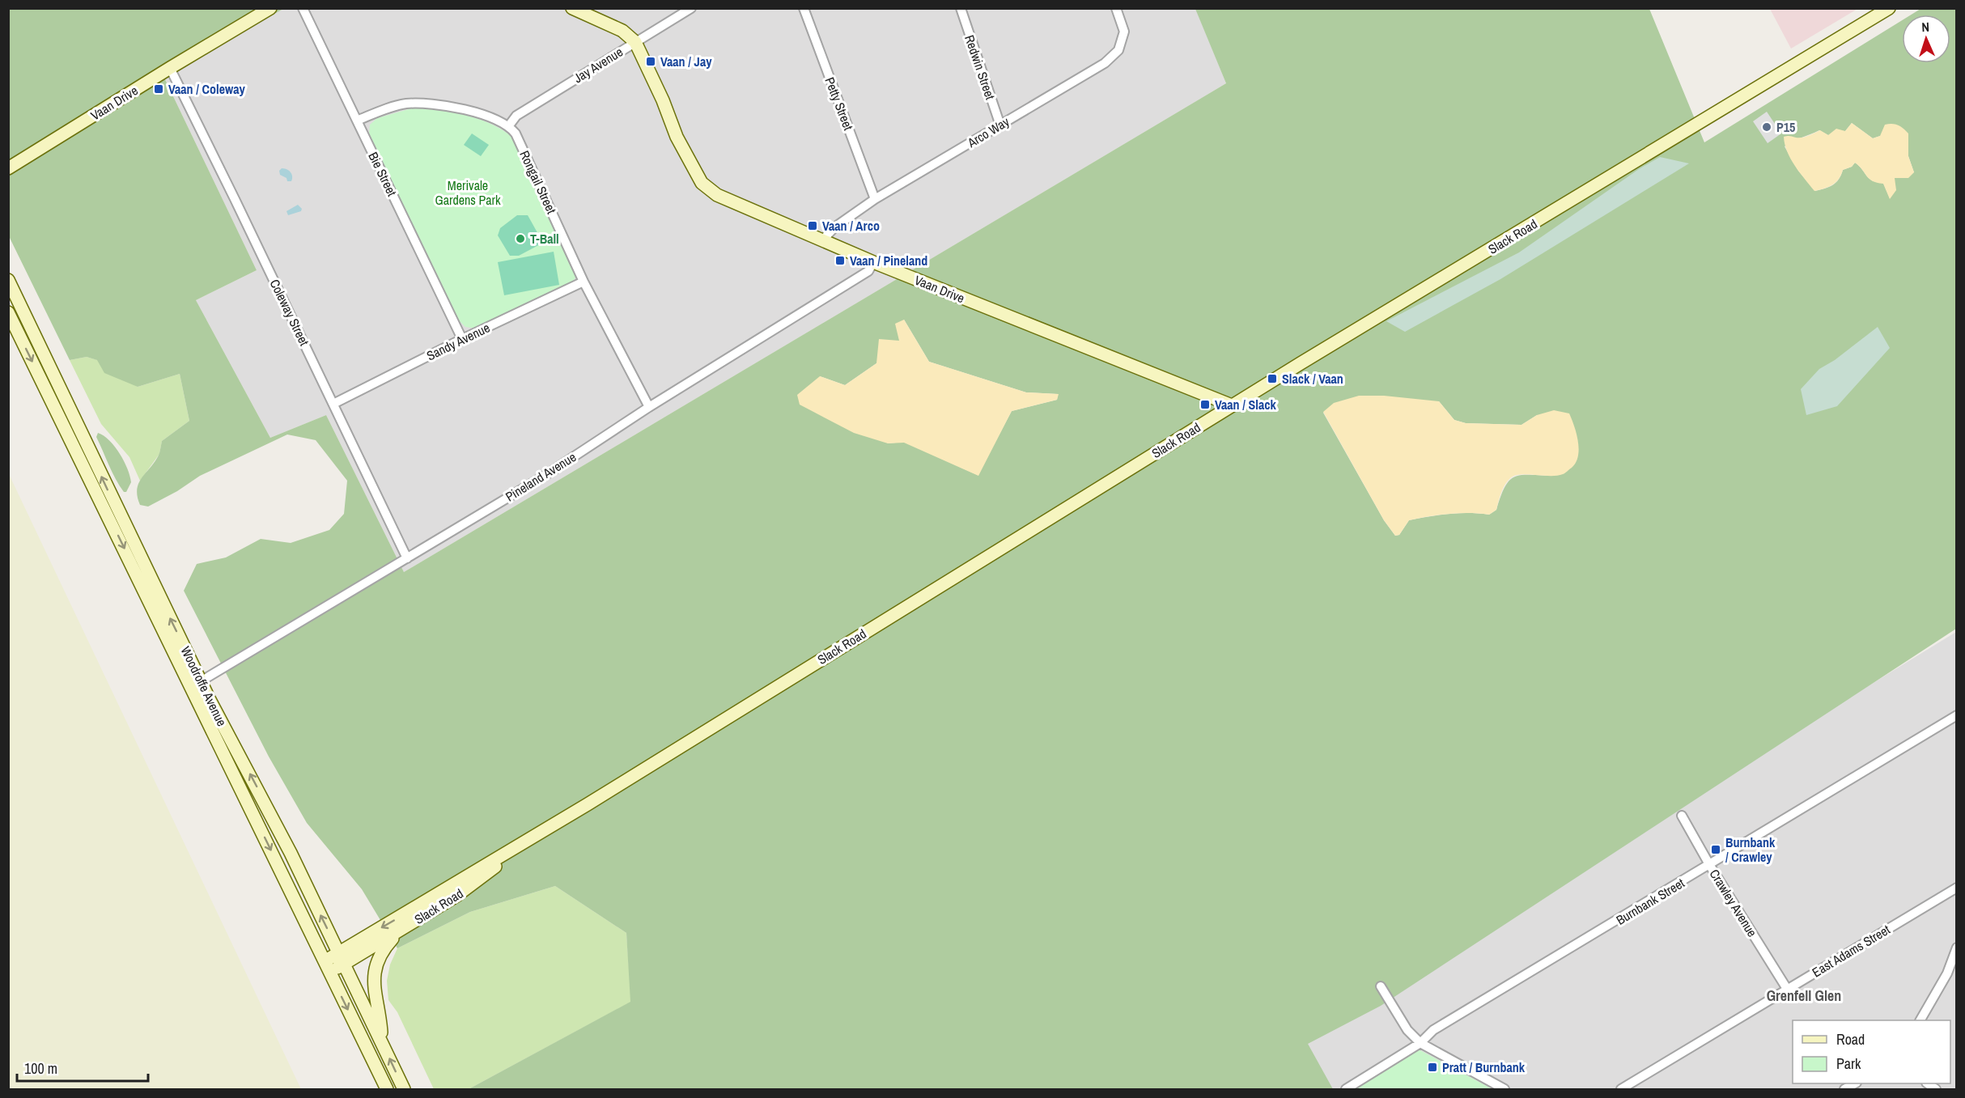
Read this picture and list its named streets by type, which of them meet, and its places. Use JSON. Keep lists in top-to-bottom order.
{
  "streets": {
    "street": [
      "Jay Avenue",
      "Redwin Street",
      "Vaan Drive",
      "Petty Street",
      "Arco Way",
      "Bie Street",
      "Rongail Street",
      "Slack Road",
      "Coleway Street",
      "Sandy Avenue",
      "Pineland Avenue",
      "Woodroffe Avenue",
      "Burnbank Street",
      "Crawley Avenue",
      "East Adams Street"
    ]
  },
  "crossings": [
    ["Jay Avenue", "Vaan Drive"],
    ["Jay Avenue", "Rongail Street"],
    ["Redwin Street", "Arco Way"],
    ["Vaan Drive", "Arco Way"],
    ["Vaan Drive", "Slack Road"],
    ["Vaan Drive", "Coleway Street"],
    ["Vaan Drive", "Pineland Avenue"],
    ["Petty Street", "Arco Way"],
    ["Bie Street", "Sandy Avenue"],
    ["Rongail Street", "Sandy Avenue"],
    ["Rongail Street", "Pineland Avenue"],
    ["Slack Road", "Woodroffe Avenue"],
    ["Coleway Street", "Sandy Avenue"],
    ["Coleway Street", "Pineland Avenue"],
    ["Pineland Avenue", "Woodroffe Avenue"],
    ["Burnbank Street", "Crawley Avenue"],
    ["Crawley Avenue", "East Adams Street"]
  ],
  "districts": ["Grenfell Glen"],
  "parks": ["Merivale Gardens Park"],
  "places": {
    "transit": [
      "Vaan / Jay",
      "Vaan / Coleway",
      "Vaan / Arco",
      "Vaan / Pineland",
      "Slack / Vaan",
      "Vaan / Slack",
      "Burnbank / Crawley",
      "Pratt / Burnbank"
    ],
    "other": ["P15", "T-Ball"]
  },
  "legend": ["Road", "Park"],
  "scale_bar": "100 m",
  "north": "top"
}
